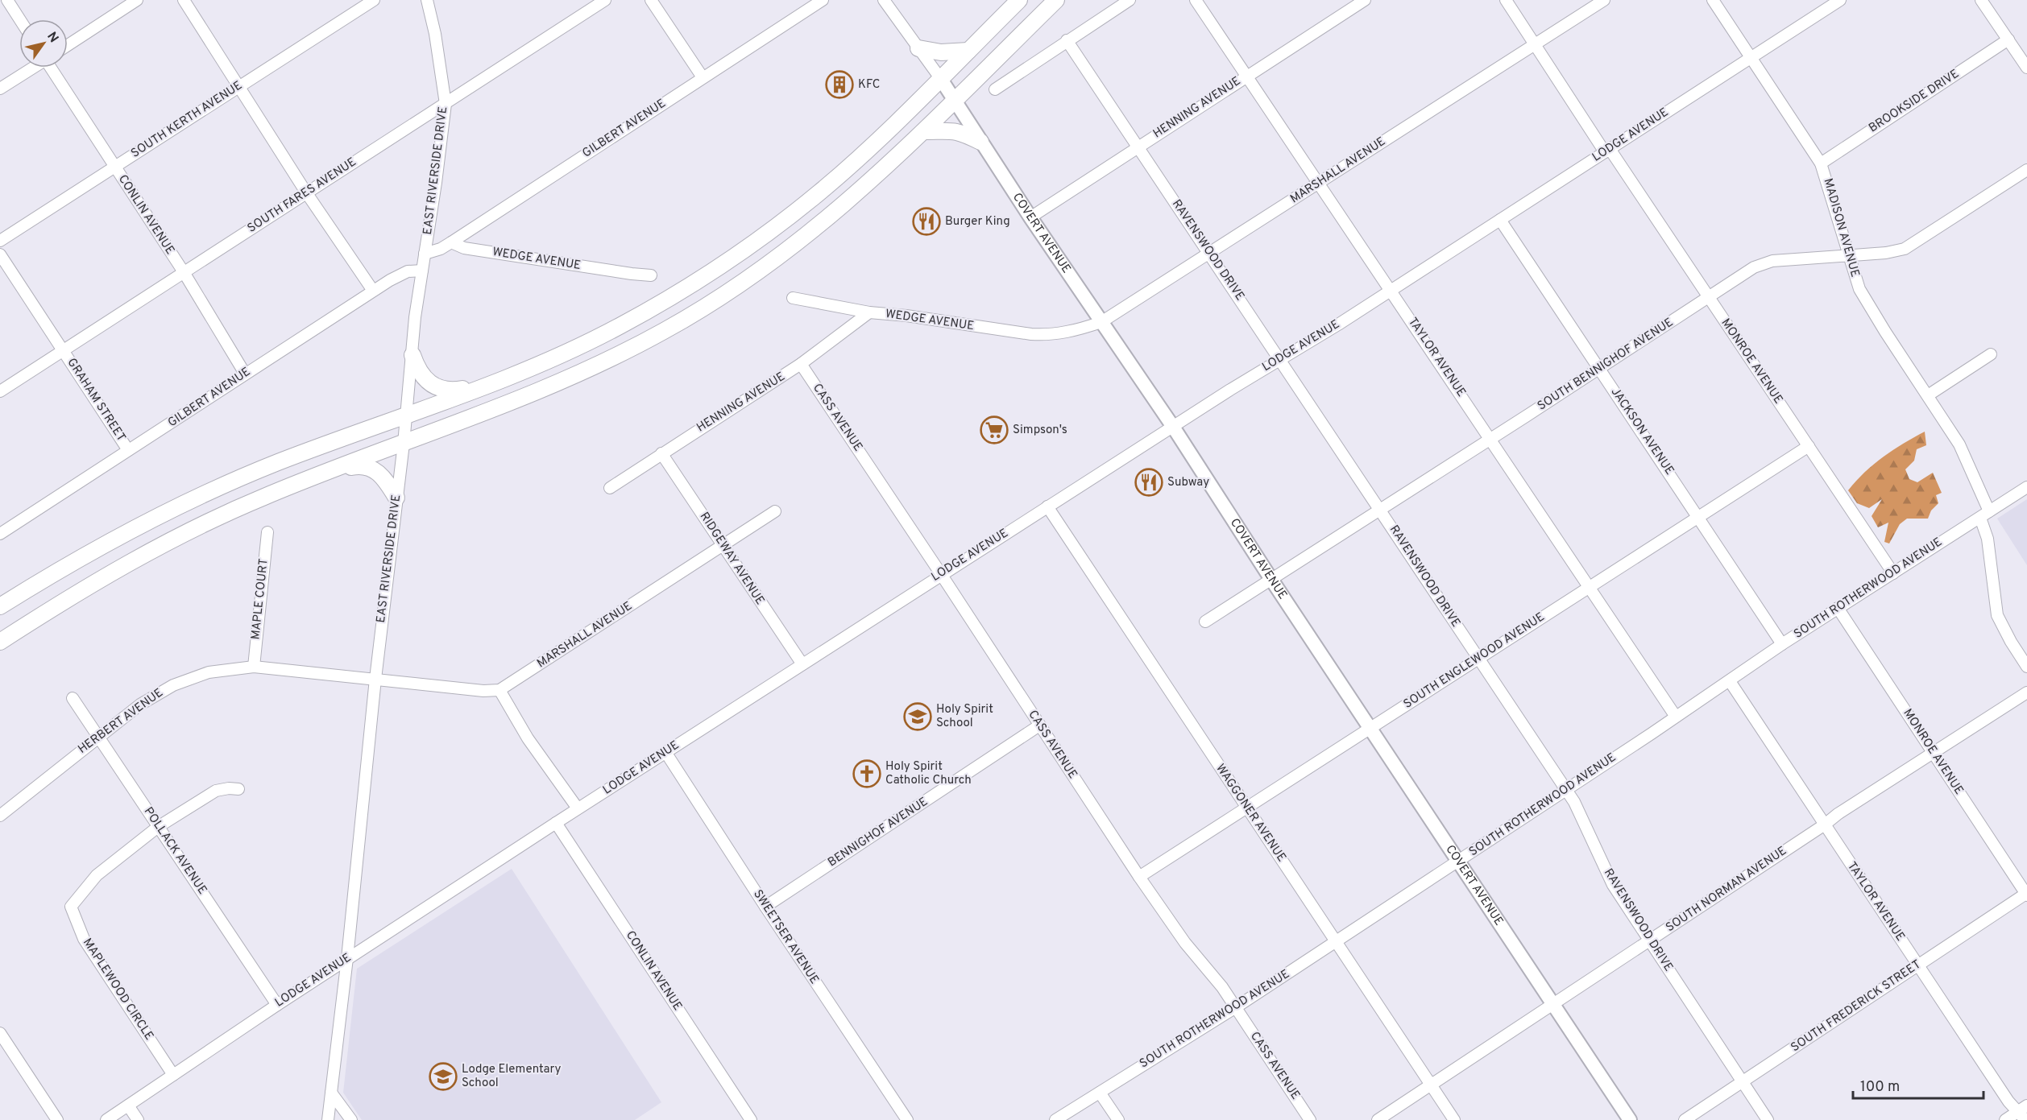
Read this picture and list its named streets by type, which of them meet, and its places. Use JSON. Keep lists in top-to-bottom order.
{
  "streets": {
    "main road": ["COVERT AVENUE"],
    "street": [
      "BROOKSIDE DRIVE",
      "HENNING AVENUE",
      "SOUTH KERTH AVENUE",
      "GILBERT AVENUE",
      "LODGE AVENUE",
      "EAST RIVERSIDE DRIVE",
      "MARSHALL AVENUE",
      "SOUTH FARES AVENUE",
      "CONLIN AVENUE",
      "MADISON AVENUE",
      "RAVENSWOOD DRIVE",
      "WEDGE AVENUE",
      "TAYLOR AVENUE",
      "MONROE AVENUE",
      "SOUTH BENNIGHOF AVENUE",
      "GRAHAM STREET",
      "CASS AVENUE",
      "JACKSON AVENUE",
      "RIDGEWAY AVENUE",
      "SOUTH ROTHERWOOD AVENUE",
      "MAPLE COURT",
      "SOUTH ENGLEWOOD AVENUE",
      "HERBERT AVENUE",
      "WAGGONER AVENUE",
      "BENNIGHOF AVENUE",
      "POLLACK AVENUE",
      "SOUTH NORMAN AVENUE",
      "SWEETSER AVENUE",
      "MAPLEWOOD CIRCLE",
      "SOUTH FREDERICK STREET"
    ]
  },
  "crossings": [
    ["BROOKSIDE DRIVE", "MADISON AVENUE"],
    ["HENNING AVENUE", "COVERT AVENUE"],
    ["HENNING AVENUE", "RAVENSWOOD DRIVE"],
    ["HENNING AVENUE", "WEDGE AVENUE"],
    ["HENNING AVENUE", "TAYLOR AVENUE"],
    ["HENNING AVENUE", "CASS AVENUE"],
    ["HENNING AVENUE", "RIDGEWAY AVENUE"],
    ["SOUTH KERTH AVENUE", "CONLIN AVENUE"],
    ["GILBERT AVENUE", "EAST RIVERSIDE DRIVE"],
    ["GILBERT AVENUE", "CONLIN AVENUE"],
    ["GILBERT AVENUE", "WEDGE AVENUE"],
    ["GILBERT AVENUE", "GRAHAM STREET"],
    ["LODGE AVENUE", "EAST RIVERSIDE DRIVE"],
    ["LODGE AVENUE", "CONLIN AVENUE"],
    ["LODGE AVENUE", "MADISON AVENUE"],
    ["LODGE AVENUE", "COVERT AVENUE"],
    ["LODGE AVENUE", "RAVENSWOOD DRIVE"],
    ["LODGE AVENUE", "TAYLOR AVENUE"],
    ["LODGE AVENUE", "MONROE AVENUE"],
    ["LODGE AVENUE", "CASS AVENUE"],
    ["LODGE AVENUE", "JACKSON AVENUE"],
    ["LODGE AVENUE", "RIDGEWAY AVENUE"],
    ["LODGE AVENUE", "WAGGONER AVENUE"],
    ["LODGE AVENUE", "POLLACK AVENUE"],
    ["LODGE AVENUE", "SWEETSER AVENUE"],
    ["LODGE AVENUE", "MAPLEWOOD CIRCLE"],
    ["EAST RIVERSIDE DRIVE", "SOUTH FARES AVENUE"],
    ["EAST RIVERSIDE DRIVE", "HERBERT AVENUE"],
    ["MARSHALL AVENUE", "COVERT AVENUE"],
    ["MARSHALL AVENUE", "RAVENSWOOD DRIVE"],
    ["MARSHALL AVENUE", "WEDGE AVENUE"],
    ["MARSHALL AVENUE", "TAYLOR AVENUE"],
    ["MARSHALL AVENUE", "MONROE AVENUE"],
    ["MARSHALL AVENUE", "RIDGEWAY AVENUE"],
    ["SOUTH FARES AVENUE", "CONLIN AVENUE"],
    ["SOUTH FARES AVENUE", "GRAHAM STREET"],
    ["MADISON AVENUE", "SOUTH BENNIGHOF AVENUE"],
    ["MADISON AVENUE", "SOUTH ROTHERWOOD AVENUE"],
    ["COVERT AVENUE", "SOUTH BENNIGHOF AVENUE"],
    ["COVERT AVENUE", "SOUTH ROTHERWOOD AVENUE"],
    ["COVERT AVENUE", "SOUTH ENGLEWOOD AVENUE"],
    ["COVERT AVENUE", "SOUTH NORMAN AVENUE"],
    ["RAVENSWOOD DRIVE", "SOUTH BENNIGHOF AVENUE"],
    ["RAVENSWOOD DRIVE", "SOUTH ROTHERWOOD AVENUE"],
    ["RAVENSWOOD DRIVE", "SOUTH ENGLEWOOD AVENUE"],
    ["RAVENSWOOD DRIVE", "SOUTH NORMAN AVENUE"],
    ["RAVENSWOOD DRIVE", "SOUTH FREDERICK STREET"],
    ["TAYLOR AVENUE", "SOUTH BENNIGHOF AVENUE"],
    ["TAYLOR AVENUE", "SOUTH ROTHERWOOD AVENUE"],
    ["TAYLOR AVENUE", "SOUTH ENGLEWOOD AVENUE"],
    ["TAYLOR AVENUE", "SOUTH NORMAN AVENUE"],
    ["TAYLOR AVENUE", "SOUTH FREDERICK STREET"],
    ["MONROE AVENUE", "SOUTH BENNIGHOF AVENUE"],
    ["MONROE AVENUE", "SOUTH ROTHERWOOD AVENUE"],
    ["MONROE AVENUE", "SOUTH ENGLEWOOD AVENUE"],
    ["MONROE AVENUE", "SOUTH NORMAN AVENUE"],
    ["MONROE AVENUE", "SOUTH FREDERICK STREET"],
    ["SOUTH BENNIGHOF AVENUE", "JACKSON AVENUE"],
    ["CASS AVENUE", "SOUTH ROTHERWOOD AVENUE"],
    ["CASS AVENUE", "SOUTH ENGLEWOOD AVENUE"],
    ["CASS AVENUE", "BENNIGHOF AVENUE"],
    ["JACKSON AVENUE", "SOUTH ROTHERWOOD AVENUE"],
    ["JACKSON AVENUE", "SOUTH ENGLEWOOD AVENUE"],
    ["SOUTH ROTHERWOOD AVENUE", "WAGGONER AVENUE"],
    ["MAPLE COURT", "HERBERT AVENUE"],
    ["SOUTH ENGLEWOOD AVENUE", "WAGGONER AVENUE"],
    ["HERBERT AVENUE", "POLLACK AVENUE"],
    ["WAGGONER AVENUE", "SOUTH NORMAN AVENUE"],
    ["BENNIGHOF AVENUE", "SWEETSER AVENUE"],
    ["POLLACK AVENUE", "MAPLEWOOD CIRCLE"]
  ],
  "places": {
    "building": ["KFC"],
    "restaurant": ["Burger King", "Subway"],
    "supermarket": ["Simpson's"],
    "school or university": ["Holy Spirit School", "Lodge Elementary School"],
    "church": ["Holy Spirit Catholic Church"]
  },
  "scale_bar": "100 m",
  "north": "top right"
}
